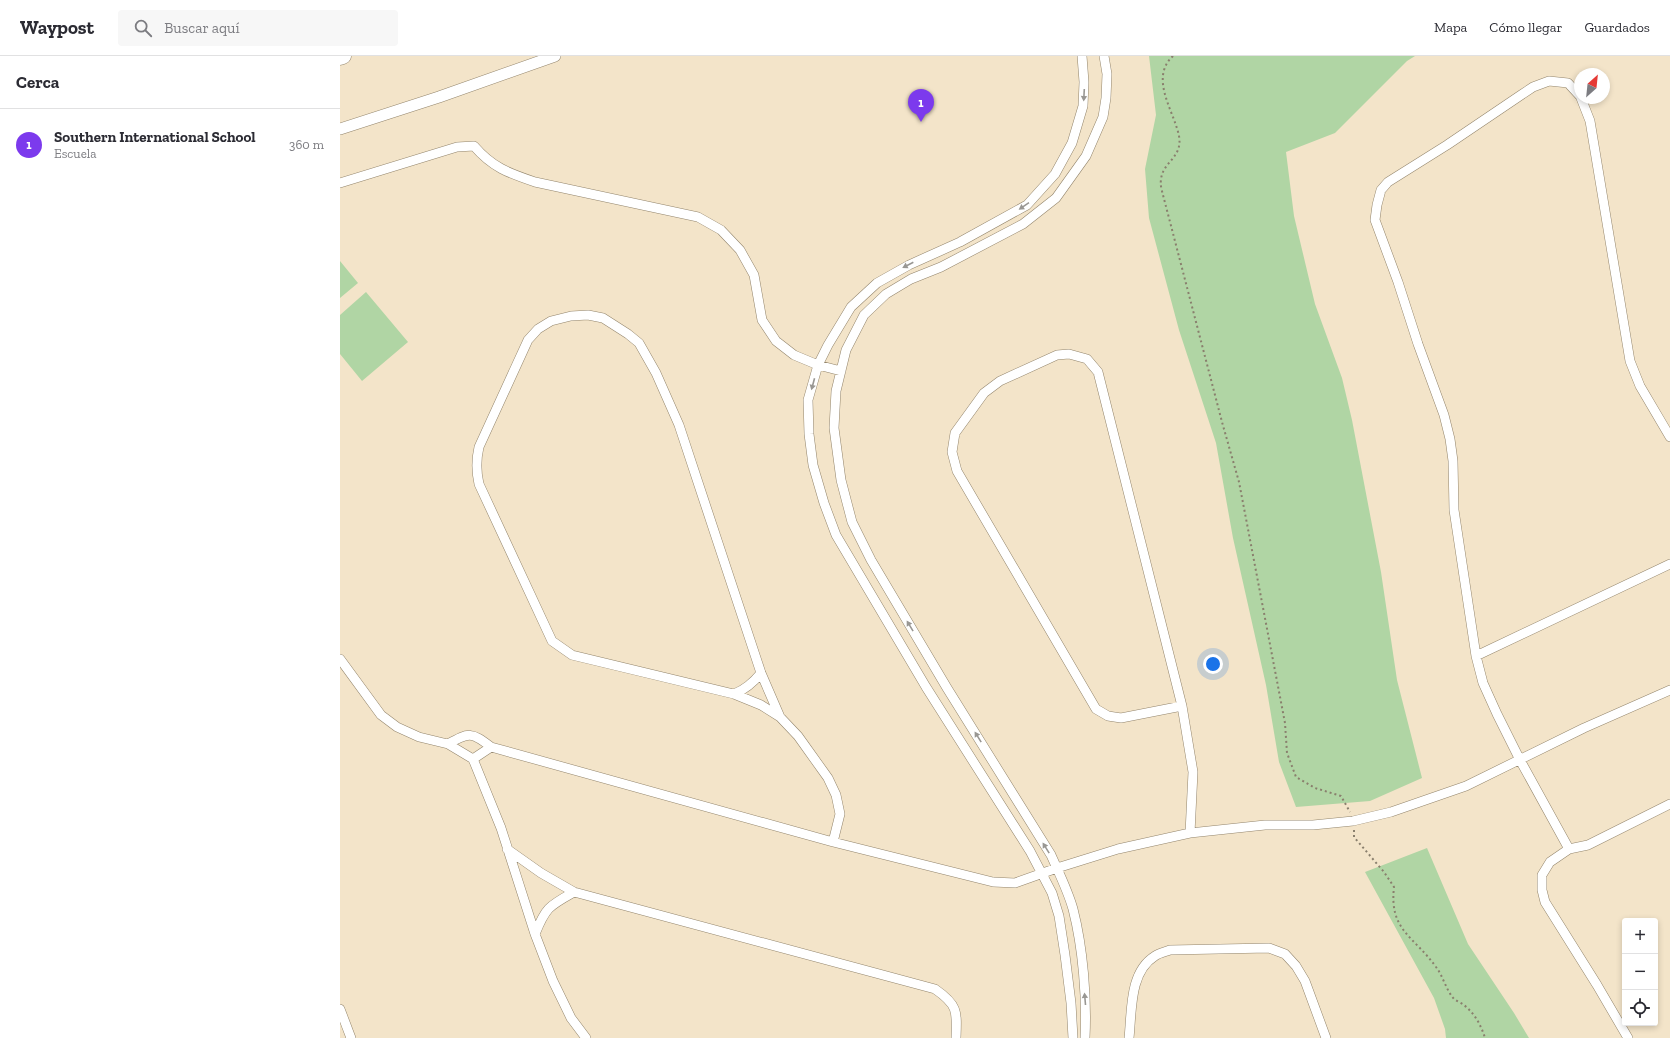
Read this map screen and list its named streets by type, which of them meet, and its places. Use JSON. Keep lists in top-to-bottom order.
{
  "north": "top right",
  "page": {
    "header": "Waypost",
    "search": "Buscar aquí",
    "nav": ["Mapa", "Cómo llegar", "Guardados"],
    "heading": "Cerca",
    "pins": "1",
    "list": [
      {
        "mark": "1",
        "name": "Southern International School",
        "note": "Escuela",
        "value": "360 m"
      }
    ],
    "map_buttons": ["+", "−"]
  }
}
